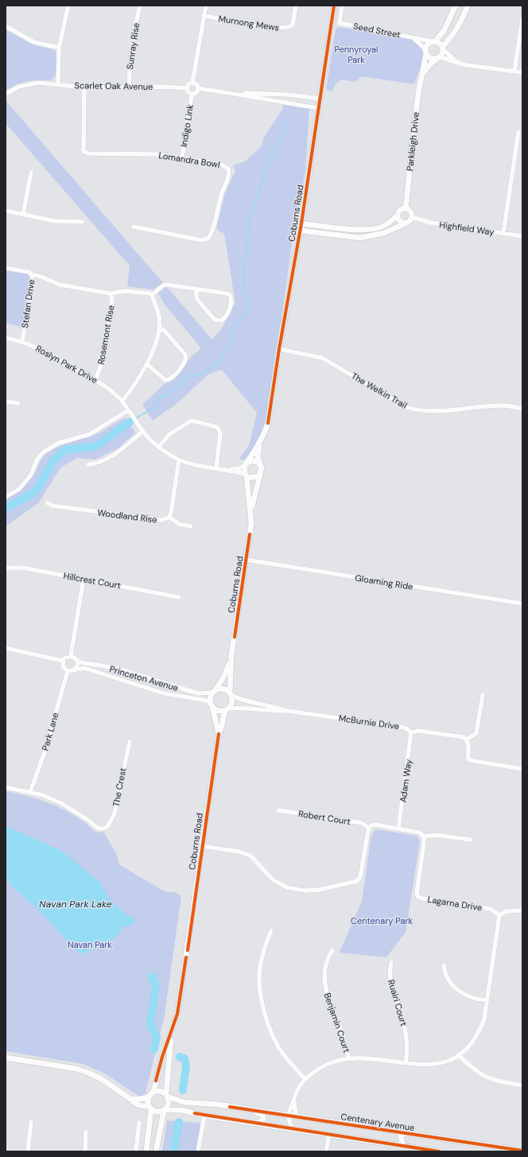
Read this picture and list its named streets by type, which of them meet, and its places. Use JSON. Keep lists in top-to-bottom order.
{
  "streets": {
    "street": [
      "Murnong Mews",
      "Seed Street",
      "Sunray Rise",
      "Scarlet Oak Avenue",
      "Indigo Link",
      "Parkleigh Drive",
      "Lomandra Bowl",
      "Coburns Road",
      "Highfield Way",
      "Stefan Drive",
      "Rosemont Rise",
      "Roslyn Park Drive",
      "The Welkin Trail",
      "Woodland Rise",
      "Hillcrest Court",
      "Gloaming Ride",
      "Princeton Avenue",
      "McBurnie Drive",
      "Park Lane",
      "Adam Way",
      "The Crest",
      "Robert Court",
      "Lagarna Drive",
      "Ruairi Court",
      "Benjamin Court",
      "Centenary Avenue"
    ]
  },
  "crossings": [
    ["Seed Street", "Parkleigh Drive"],
    ["Sunray Rise", "Scarlet Oak Avenue"],
    ["Scarlet Oak Avenue", "Indigo Link"],
    ["Scarlet Oak Avenue", "Lomandra Bowl"],
    ["Indigo Link", "Lomandra Bowl"],
    ["Parkleigh Drive", "Highfield Way"],
    ["Coburns Road", "Roslyn Park Drive"],
    ["Coburns Road", "The Welkin Trail"],
    ["Coburns Road", "Gloaming Ride"],
    ["Coburns Road", "Princeton Avenue"],
    ["Coburns Road", "McBurnie Drive"],
    ["Coburns Road", "Centenary Avenue"],
    ["Stefan Drive", "Rosemont Rise"],
    ["Stefan Drive", "Roslyn Park Drive"],
    ["Rosemont Rise", "Roslyn Park Drive"],
    ["Roslyn Park Drive", "Woodland Rise"],
    ["Princeton Avenue", "McBurnie Drive"],
    ["Princeton Avenue", "Park Lane"],
    ["McBurnie Drive", "Adam Way"],
    ["Park Lane", "The Crest"]
  ],
  "water": ["Navan Park Lake"],
  "parks": ["Pennyroyal Park", "Centenary Park", "Navan Park"]
}
